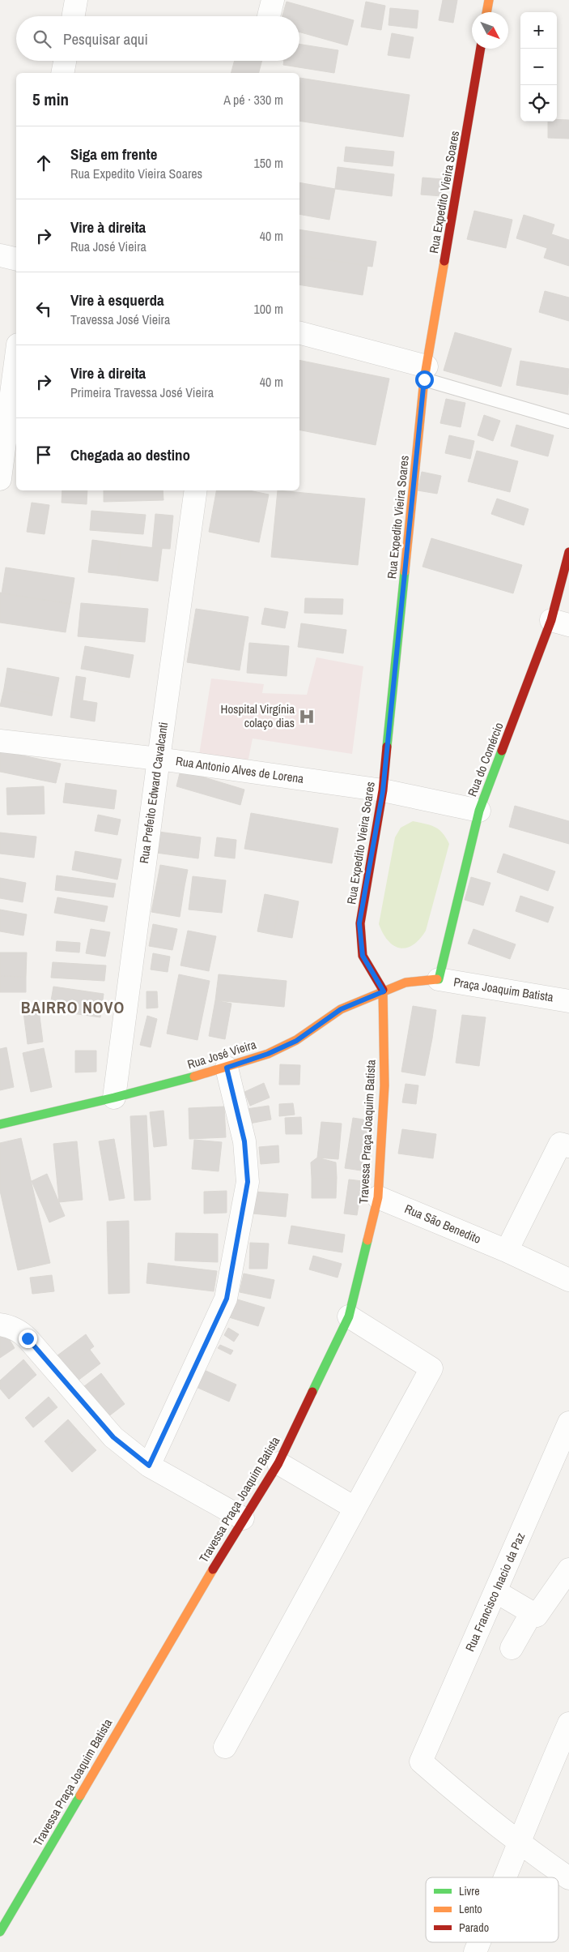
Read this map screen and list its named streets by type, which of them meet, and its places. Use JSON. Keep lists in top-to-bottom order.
{
  "streets": {
    "main road": [
      "Rua Expedito Vieira Soares",
      "Rua do Comércio",
      "Rua José Vieira",
      "Travessa Praça Joaquim Batista"
    ],
    "street": [
      "Rua Antonio Alves de Lorena",
      "Rua Prefeito Edward Cavalcanti",
      "Praça Joaquim Batista",
      "Rua São Benedito",
      "Rua Francisco Inacio da Paz"
    ]
  },
  "crossings": [
    ["Rua Expedito Vieira Soares", "Rua Antonio Alves de Lorena"],
    ["Rua Expedito Vieira Soares", "Rua José Vieira"],
    ["Rua Expedito Vieira Soares", "Travessa Praça Joaquim Batista"],
    ["Rua do Comércio", "Rua Antonio Alves de Lorena"],
    ["Rua do Comércio", "Praça Joaquim Batista"],
    ["Rua do Comércio", "Rua José Vieira"],
    ["Rua Antonio Alves de Lorena", "Rua Prefeito Edward Cavalcanti"],
    ["Rua Prefeito Edward Cavalcanti", "Rua José Vieira"],
    ["Praça Joaquim Batista", "Rua José Vieira"],
    ["Rua José Vieira", "Travessa Praça Joaquim Batista"],
    ["Travessa Praça Joaquim Batista", "Rua São Benedito"]
  ],
  "districts": ["BAIRRO NOVO"],
  "places": {
    "hospital": ["Hospital Virgínia colaço dias"]
  },
  "legend": ["Livre", "Lento", "Parado"],
  "north": "bottom right",
  "page": {
    "map_buttons": ["+", "−"],
    "search": "Pesquisar aqui",
    "heading": ["5 min", "A pé · 330 m"],
    "list": [
      ["Siga em frente", "Rua Expedito Vieira Soares", "150 m"],
      ["Vire à direita", "Rua José Vieira", "40 m"],
      ["Vire à esquerda", "Travessa José Vieira", "100 m"],
      ["Vire à direita", "Primeira Travessa José Vieira", "40 m"],
      "Chegada ao destino"
    ]
  }
}
